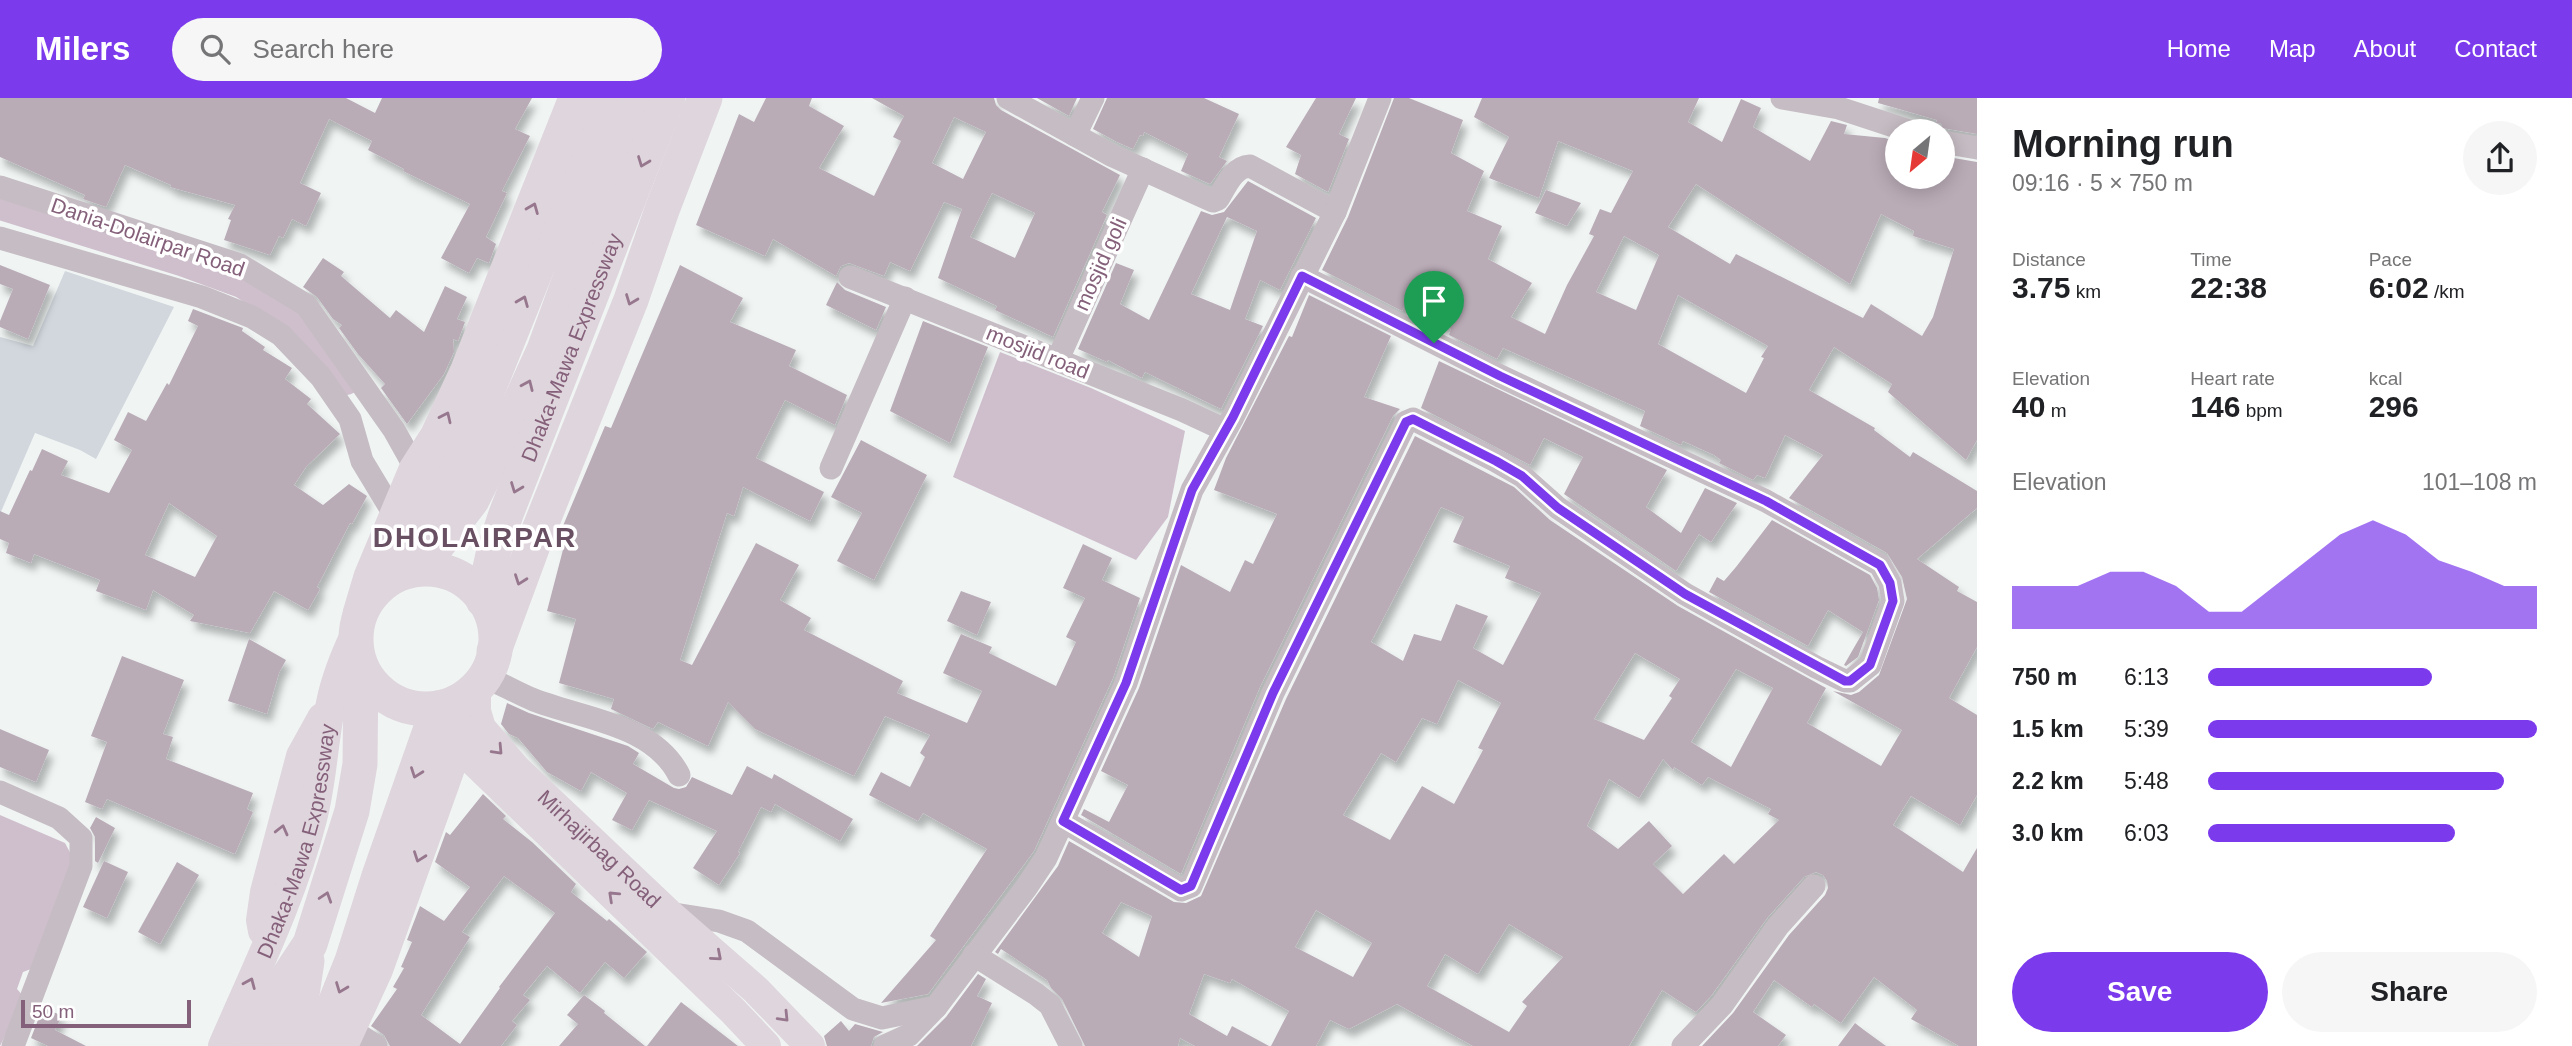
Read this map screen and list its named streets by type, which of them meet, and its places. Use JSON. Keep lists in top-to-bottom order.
{
  "streets": {
    "highway": ["Dhaka-Mawa Expressway"],
    "main road": ["Mirhajirbag Road"],
    "street": ["Dania-Dolairpar Road", "mosjid goli", "mosjid road"]
  },
  "crossings": [
    ["mosjid goli", "mosjid road"],
    ["Dhaka-Mawa Expressway", "Mirhajirbag Road"]
  ],
  "districts": ["DHOLAIRPAR"],
  "scale_bar": "50 m",
  "north": "bottom left",
  "page": {
    "header": "Milers",
    "search": "Search here",
    "nav": [
      "Home",
      "Map",
      "About",
      "Contact"
    ],
    "heading": ["Morning run", "09:16 · 5 × 750 m"],
    "stats": [
      ["Distance", "3.75 km"],
      ["Time", "22:38"],
      ["Pace", "6:02 /km"],
      ["Elevation", "40 m"],
      ["Heart rate", "146 bpm"],
      ["kcal", "296"]
    ],
    "chart": ["Elevation", "101–108 m"],
    "list": [
      {
        "name": "750 m",
        "note": "6:13"
      },
      {
        "name": "1.5 km",
        "note": "5:39"
      },
      {
        "name": "2.2 km",
        "note": "5:48"
      },
      {
        "name": "3.0 km",
        "note": "6:03"
      }
    ],
    "buttons": ["Save", "Share"],
    "scale": "50 m"
  }
}
